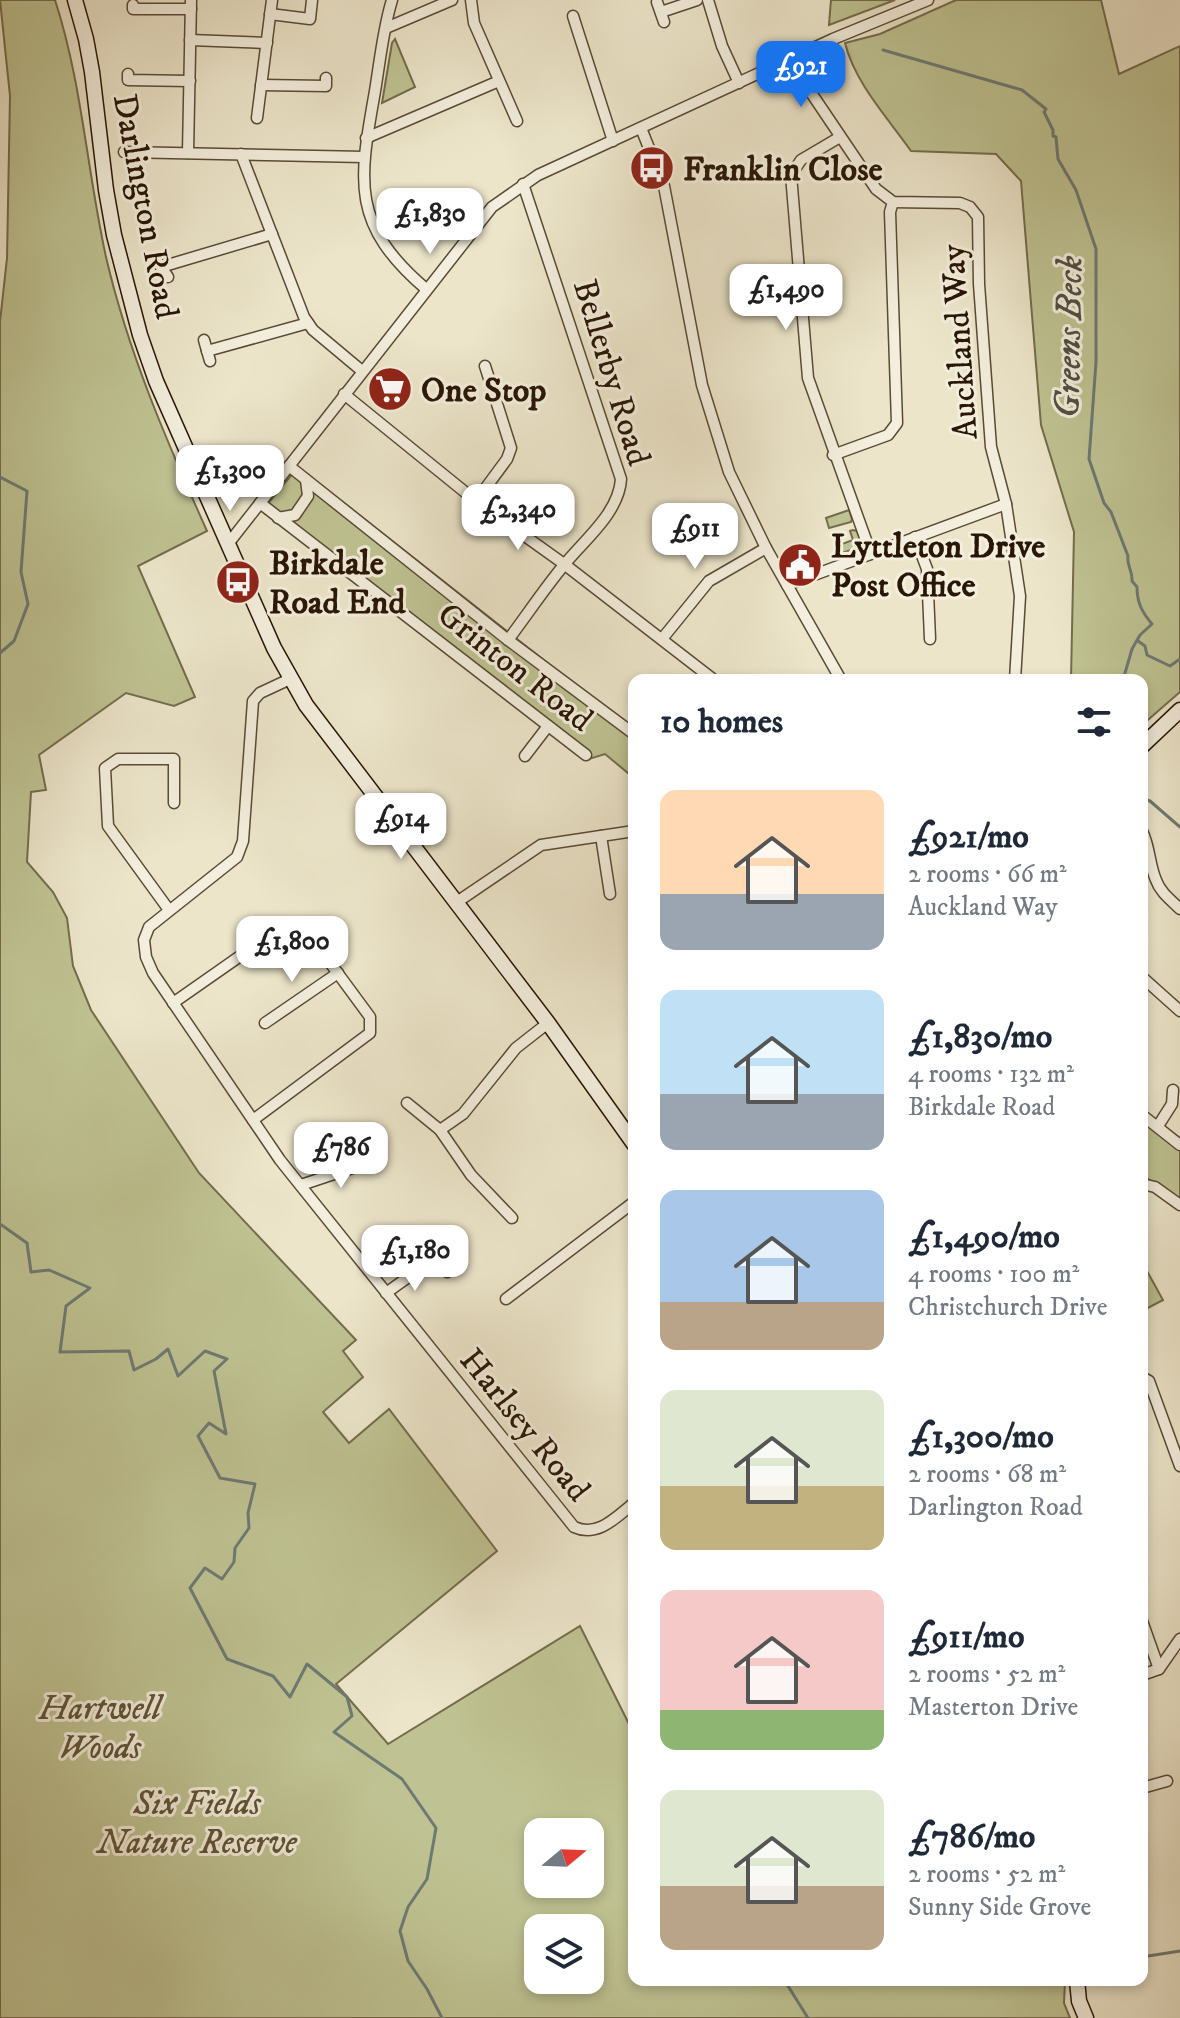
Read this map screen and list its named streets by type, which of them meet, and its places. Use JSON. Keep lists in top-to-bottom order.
{
  "streets": {
    "street": [
      "Darlington Road",
      "Auckland Way",
      "Bellerby Road",
      "Grinton Road",
      "Harlsey Road"
    ]
  },
  "crossings": [
    ["Darlington Road", "Harlsey Road"]
  ],
  "water": ["Greens Beck"],
  "parks": ["Hartwell Woods", "Six Fields Nature Reserve"],
  "places": {
    "bus stop": ["Franklin Close", "Birkdale Road End"],
    "supermarket": ["One Stop"],
    "public building": ["Lyttleton Drive Post Office"]
  },
  "north": "right",
  "page": {
    "price": [
      "£921",
      "£1,830",
      "£1,490",
      "£1,300",
      "£2,340",
      "£911",
      "£914",
      "£1,800",
      "£786",
      "£1,180"
    ],
    "heading": "10 homes",
    "list": [
      {
        "name": "£921/mo",
        "note": "2 rooms · 66 m² · Auckland Way"
      },
      {
        "name": "£1,830/mo",
        "note": "4 rooms · 132 m² · Birkdale Road"
      },
      {
        "name": "£1,490/mo",
        "note": "4 rooms · 100 m² · Christchurch Drive"
      },
      {
        "name": "£1,300/mo",
        "note": "2 rooms · 68 m² · Darlington Road"
      },
      {
        "name": "£911/mo",
        "note": "2 rooms · 52 m² · Masterton Drive"
      },
      {
        "name": "£786/mo",
        "note": "2 rooms · 52 m² · Sunny Side Grove"
      }
    ]
  }
}
